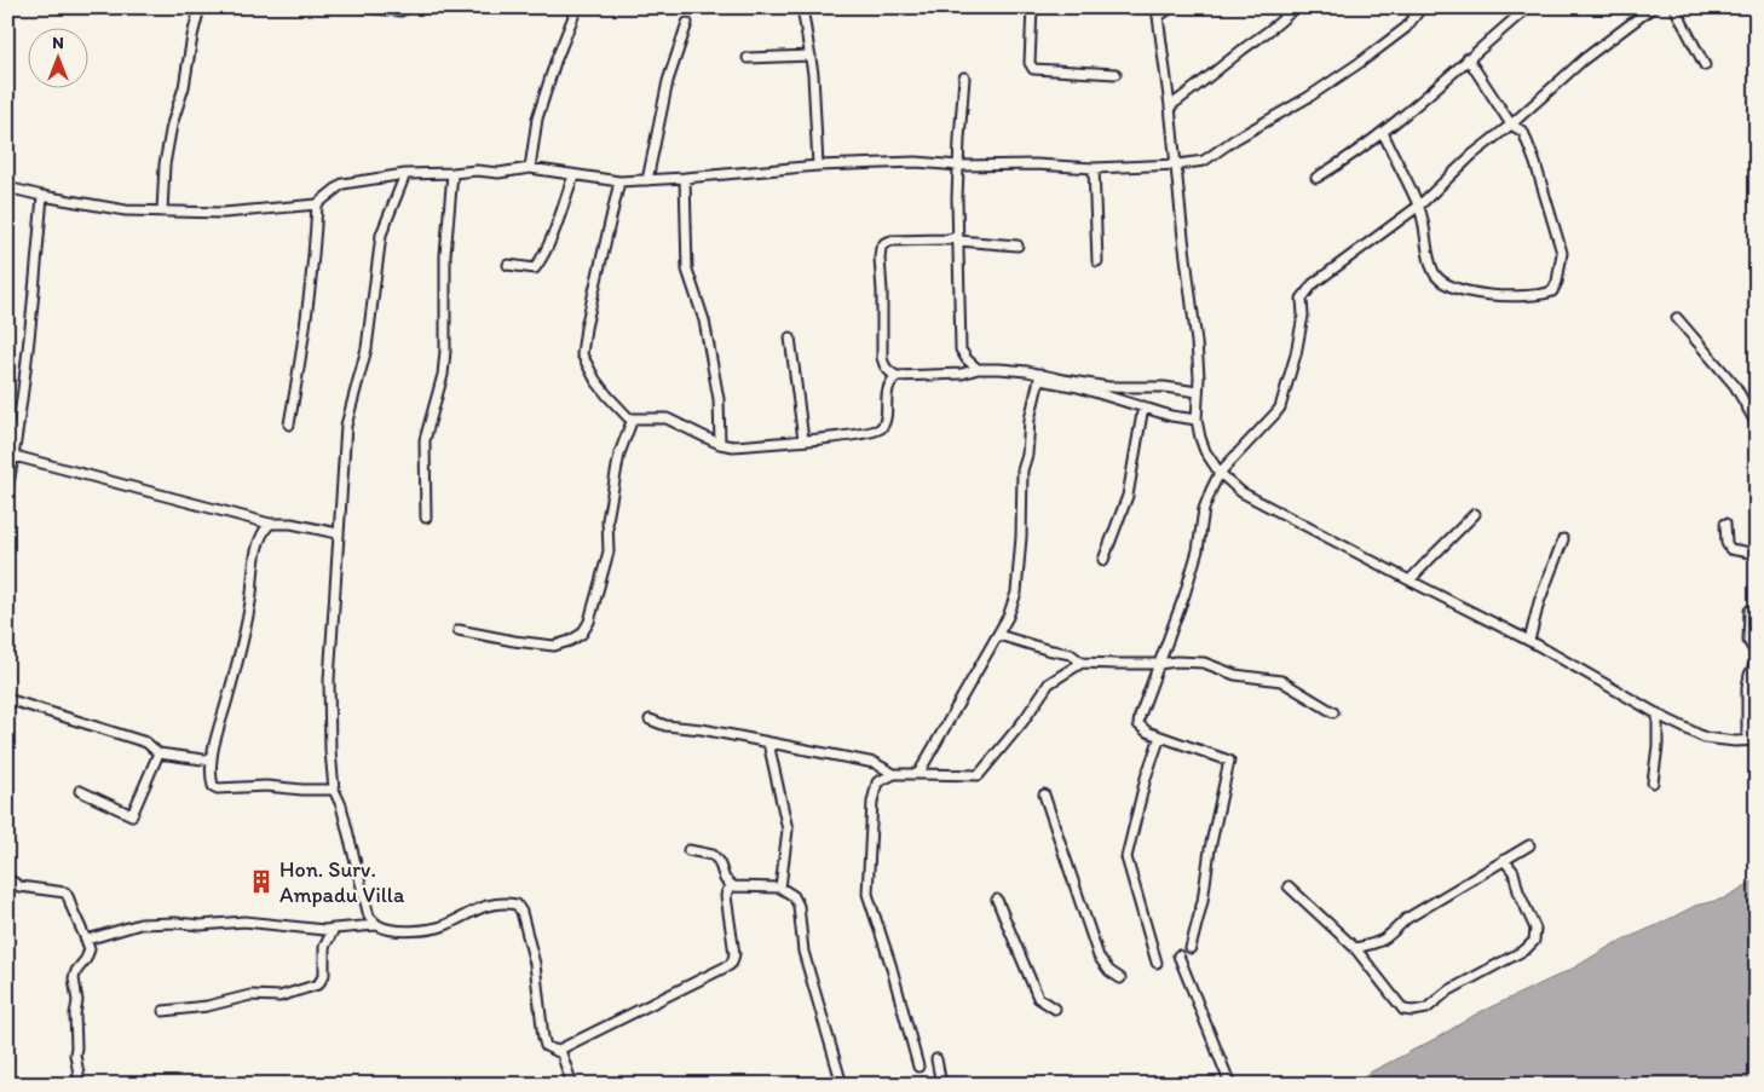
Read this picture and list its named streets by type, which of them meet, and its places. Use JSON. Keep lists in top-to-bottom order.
{
  "places": {
    "building": ["Hon. Surv. Ampadu Villa"]
  },
  "north": "top"
}
